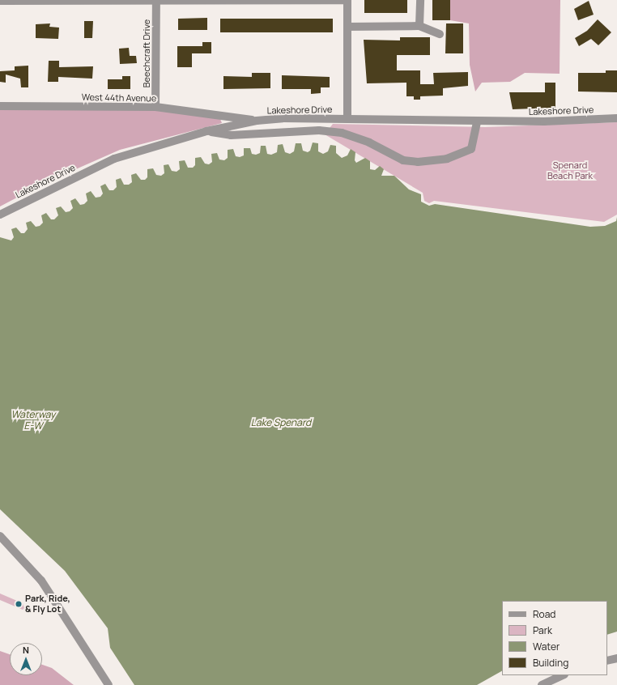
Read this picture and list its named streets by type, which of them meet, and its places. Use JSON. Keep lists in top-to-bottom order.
{
  "streets": {
    "street": ["Beechcraft Drive", "West 44th Avenue", "Lakeshore Drive"]
  },
  "crossings": [
    ["Beechcraft Drive", "West 44th Avenue"],
    ["West 44th Avenue", "Lakeshore Drive"]
  ],
  "water": ["Waterway E-W", "Lake Spenard"],
  "parks": ["Spenard Beach Park"],
  "places": ["Park, Ride, & Fly Lot"],
  "legend": [
    "Road",
    "Park",
    "Water",
    "Building"
  ],
  "north": "top"
}
